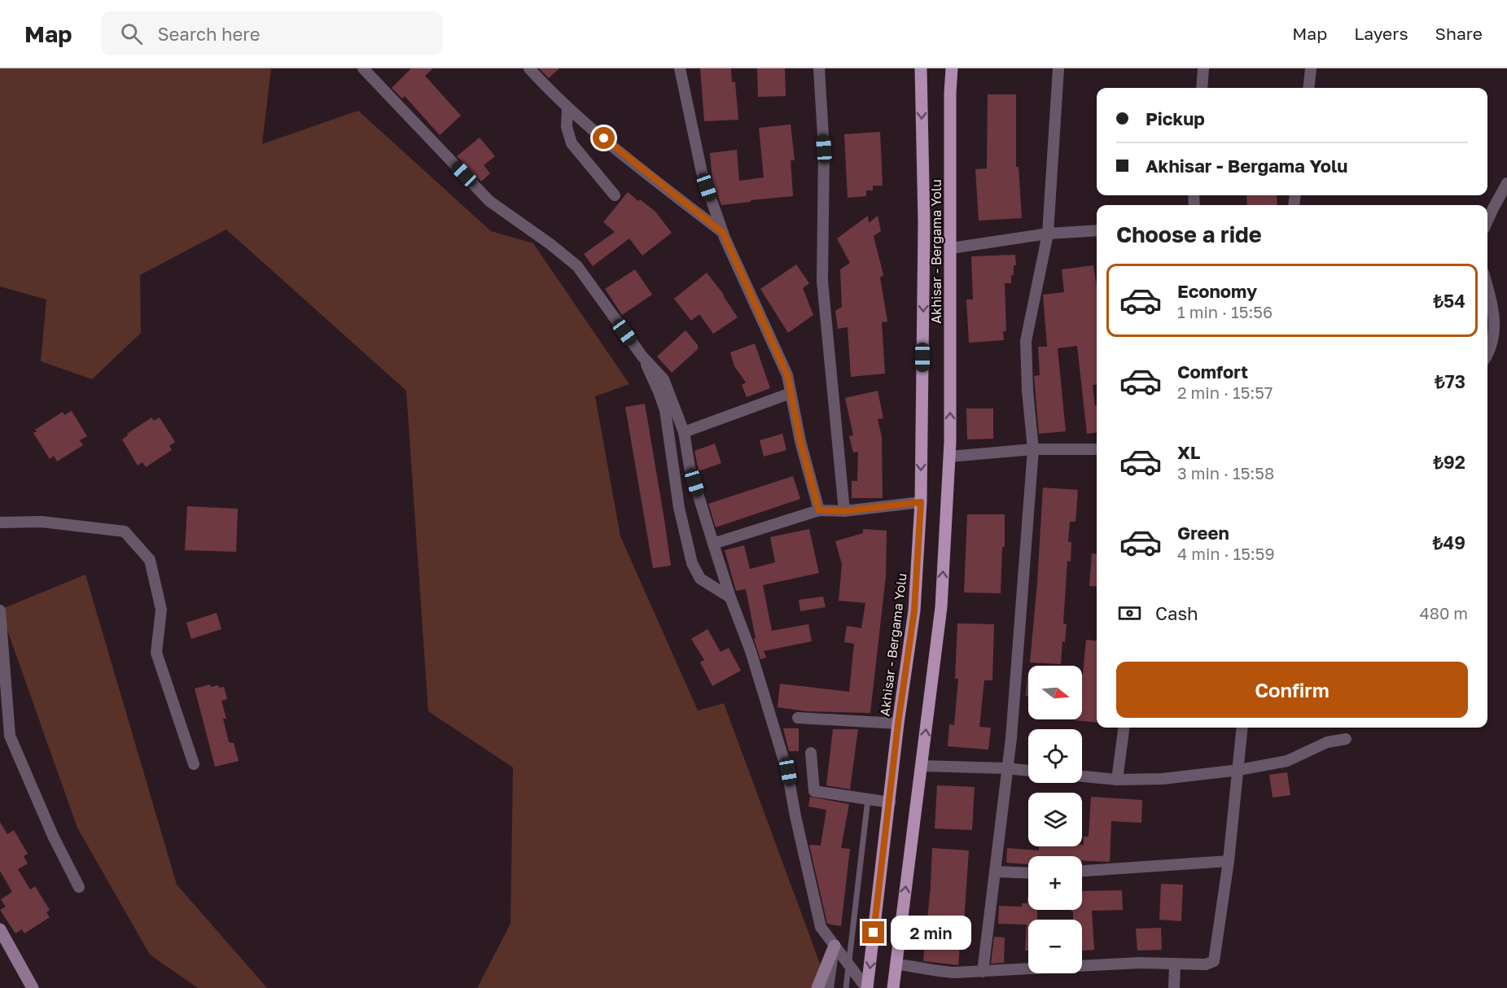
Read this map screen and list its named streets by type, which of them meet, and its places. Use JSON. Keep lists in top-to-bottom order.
{
  "streets": {
    "main road": ["Akhisar - Bergama Yolu"]
  },
  "north": "right",
  "page": {
    "header": "Map",
    "search": "Search here",
    "nav": ["Map", "Layers", "Share"],
    "banner": ["Pickup", "Akhisar - Bergama Yolu"],
    "heading": "Choose a ride",
    "list": [
      {
        "name": "Economy",
        "note": "1 min · 15:56",
        "value": "₺54"
      },
      {
        "name": "Comfort",
        "note": "2 min · 15:57",
        "value": "₺73"
      },
      {
        "name": "XL",
        "note": "3 min · 15:58",
        "value": "₺92"
      },
      {
        "name": "Green",
        "note": "4 min · 15:59",
        "value": "₺49"
      }
    ],
    "pay": ["Cash", "480 m"],
    "buttons": "Confirm",
    "map_buttons": ["+", "−"],
    "bubble": "2 min"
  }
}
